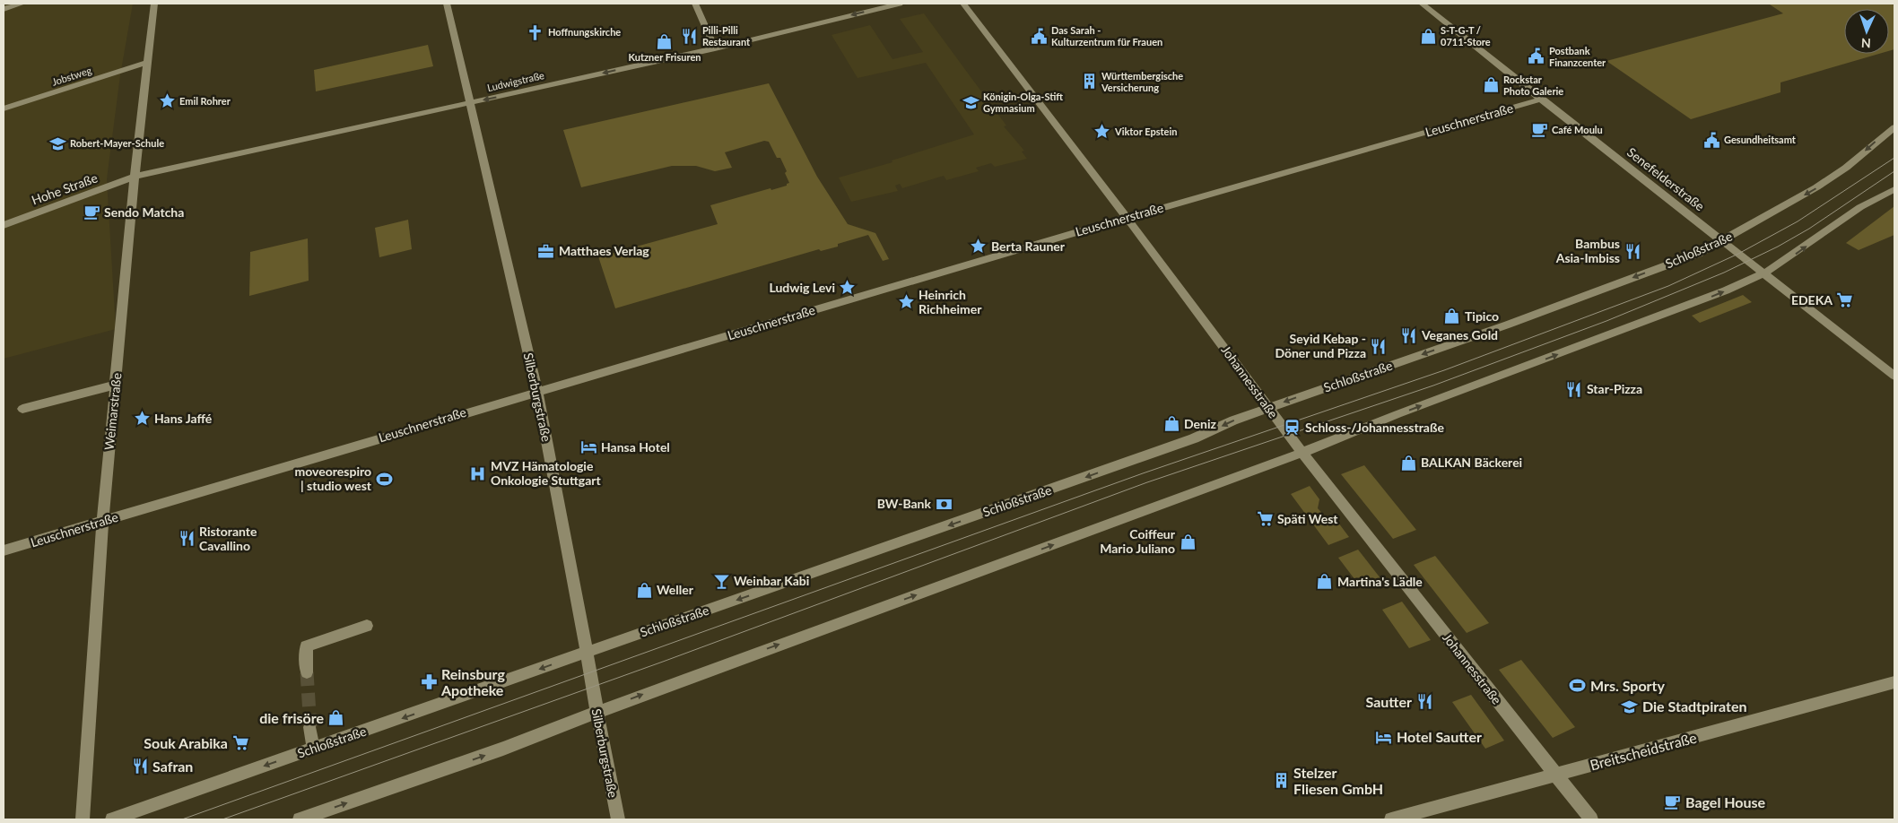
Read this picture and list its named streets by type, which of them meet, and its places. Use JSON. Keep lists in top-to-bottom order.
{
  "streets": {
    "street": [
      "Jobstweg",
      "Ludwigstraße",
      "Leuschnerstraße",
      "Senefelderstraße",
      "Hohe Straße",
      "Schloßstraße",
      "Johannesstraße",
      "Silberburgstraße",
      "Weimarstraße",
      "Breitscheidstraße"
    ]
  },
  "crossings": [
    ["Jobstweg", "Weimarstraße"],
    ["Ludwigstraße", "Hohe Straße"],
    ["Ludwigstraße", "Silberburgstraße"],
    ["Ludwigstraße", "Weimarstraße"],
    ["Leuschnerstraße", "Senefelderstraße"],
    ["Leuschnerstraße", "Johannesstraße"],
    ["Leuschnerstraße", "Silberburgstraße"],
    ["Leuschnerstraße", "Weimarstraße"],
    ["Senefelderstraße", "Schloßstraße"],
    ["Hohe Straße", "Weimarstraße"],
    ["Schloßstraße", "Johannesstraße"],
    ["Schloßstraße", "Silberburgstraße"],
    ["Johannesstraße", "Breitscheidstraße"]
  ],
  "one_way": ["Ludwigstraße"],
  "places": {
    "church": ["Hoffnungskirche"],
    "restaurant": [
      "Pilli-Pilli Restaurant",
      "Bambus Asia-Imbiss",
      "Veganes Gold",
      "Seyid Kebap - Döner und Pizza",
      "Star-Pizza",
      "Ristorante Cavallino",
      "Sautter",
      "Safran"
    ],
    "public building": ["Das Sarah - Kulturzentrum für Frauen", "Postbank Finanzcenter", "Gesundheitsamt"],
    "shop": [
      "S-T-G-T / 0711-Store",
      "Kutzner Frisuren",
      "Rockstar Photo Galerie",
      "Tipico",
      "Deniz",
      "BALKAN Bäckerei",
      "Coiffeur Mario Juliano",
      "Martina's Lädle",
      "Weller",
      "die frisöre"
    ],
    "building": ["Württembergische Versicherung", "Stelzer Fliesen GmbH"],
    "place": [
      "Emil Rohrer",
      "Viktor Epstein",
      "Berta Rauner",
      "Ludwig Levi",
      "Heinrich Richheimer",
      "Hans Jaffé"
    ],
    "school or university": ["Königin-Olga-Stift Gymnasium", "Robert-Mayer-Schule", "Die Stadtpiraten"],
    "cafe": ["Café Moulu", "Sendo Matcha", "Bagel House"],
    "office": ["Matthaes Verlag"],
    "supermarket": ["EDEKA", "Späti West", "Souk Arabika"],
    "station": ["Schloss-/Johannesstraße"],
    "hotel": ["Hansa Hotel", "Hotel Sautter"],
    "hospital": ["MVZ Hämatologie Onkologie Stuttgart"],
    "sports": ["moveorespiro | studio west", "Mrs. Sporty"],
    "bank": ["BW-Bank"],
    "bar": ["Weinbar Kabi"],
    "pharmacy": ["Reinsburg Apotheke"]
  },
  "north": "bottom"
}
